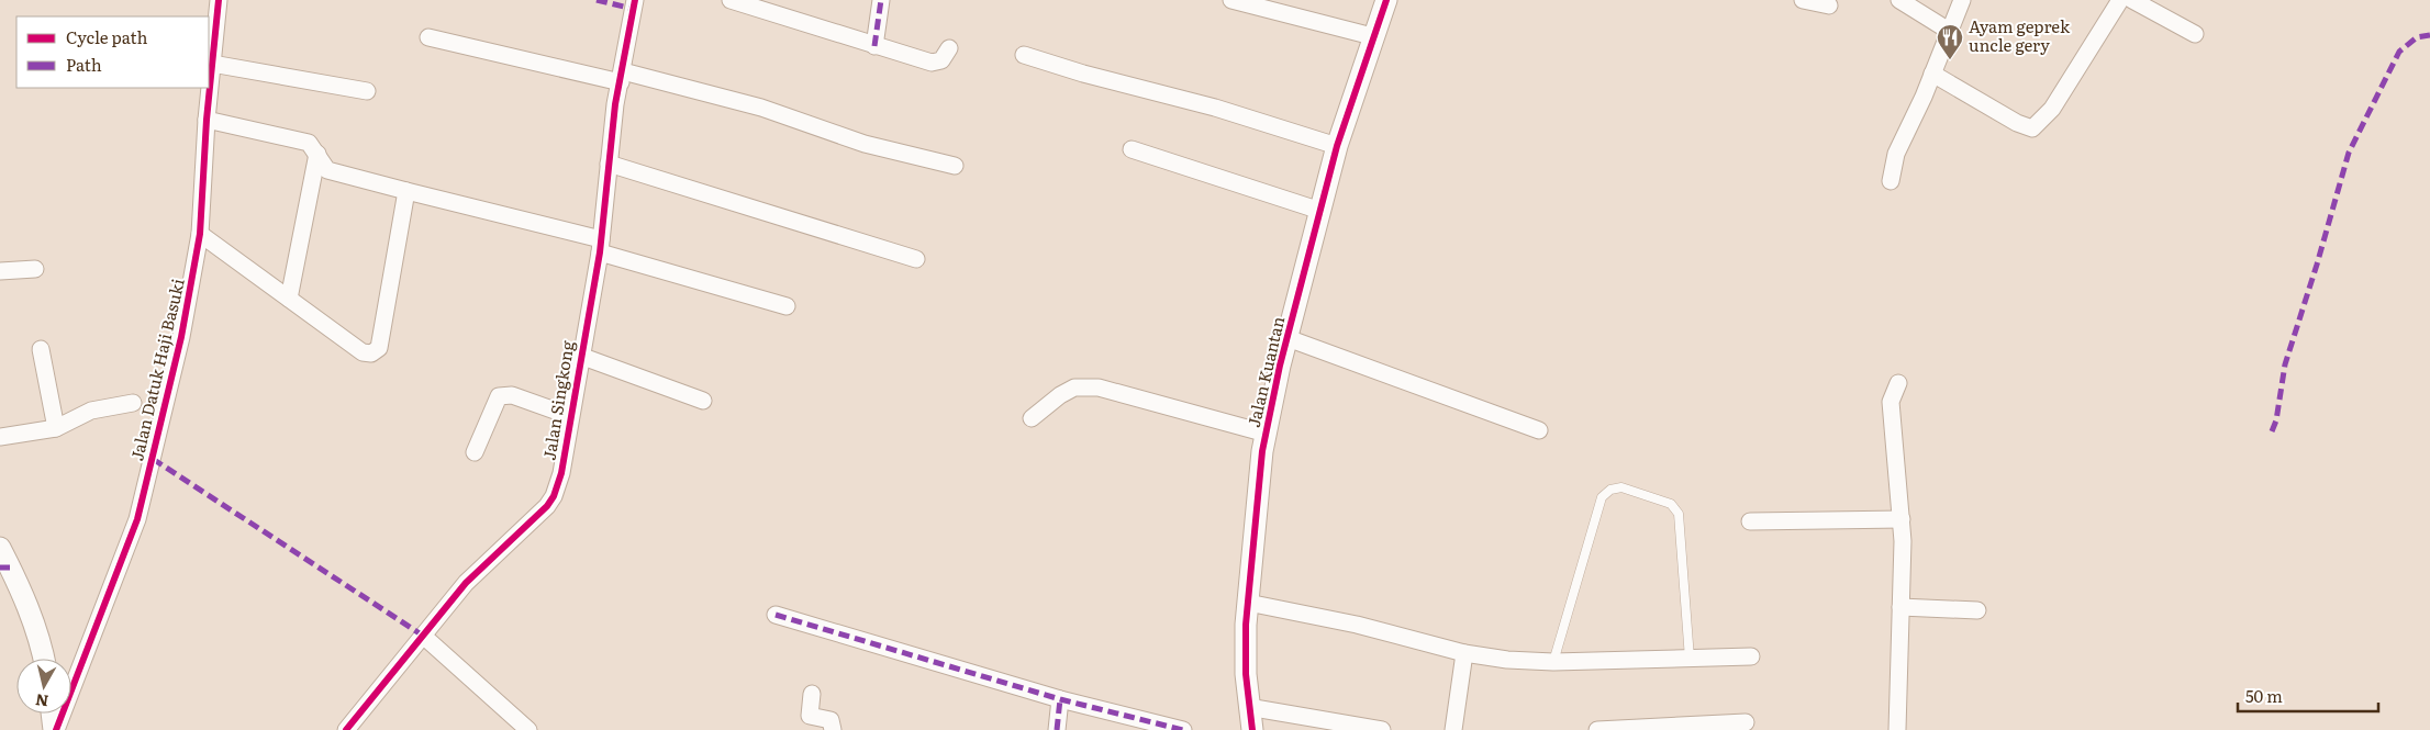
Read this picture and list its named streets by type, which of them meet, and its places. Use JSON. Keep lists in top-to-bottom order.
{
  "streets": {
    "street": ["Jalan Datuk Haji Basuki", "Jalan Kuantan", "Jalan Singkong"]
  },
  "places": {
    "restaurant": ["Ayam geprek uncle gery"]
  },
  "legend": ["Cycle path", "Path"],
  "scale_bar": "50 m",
  "north": "bottom"
}
